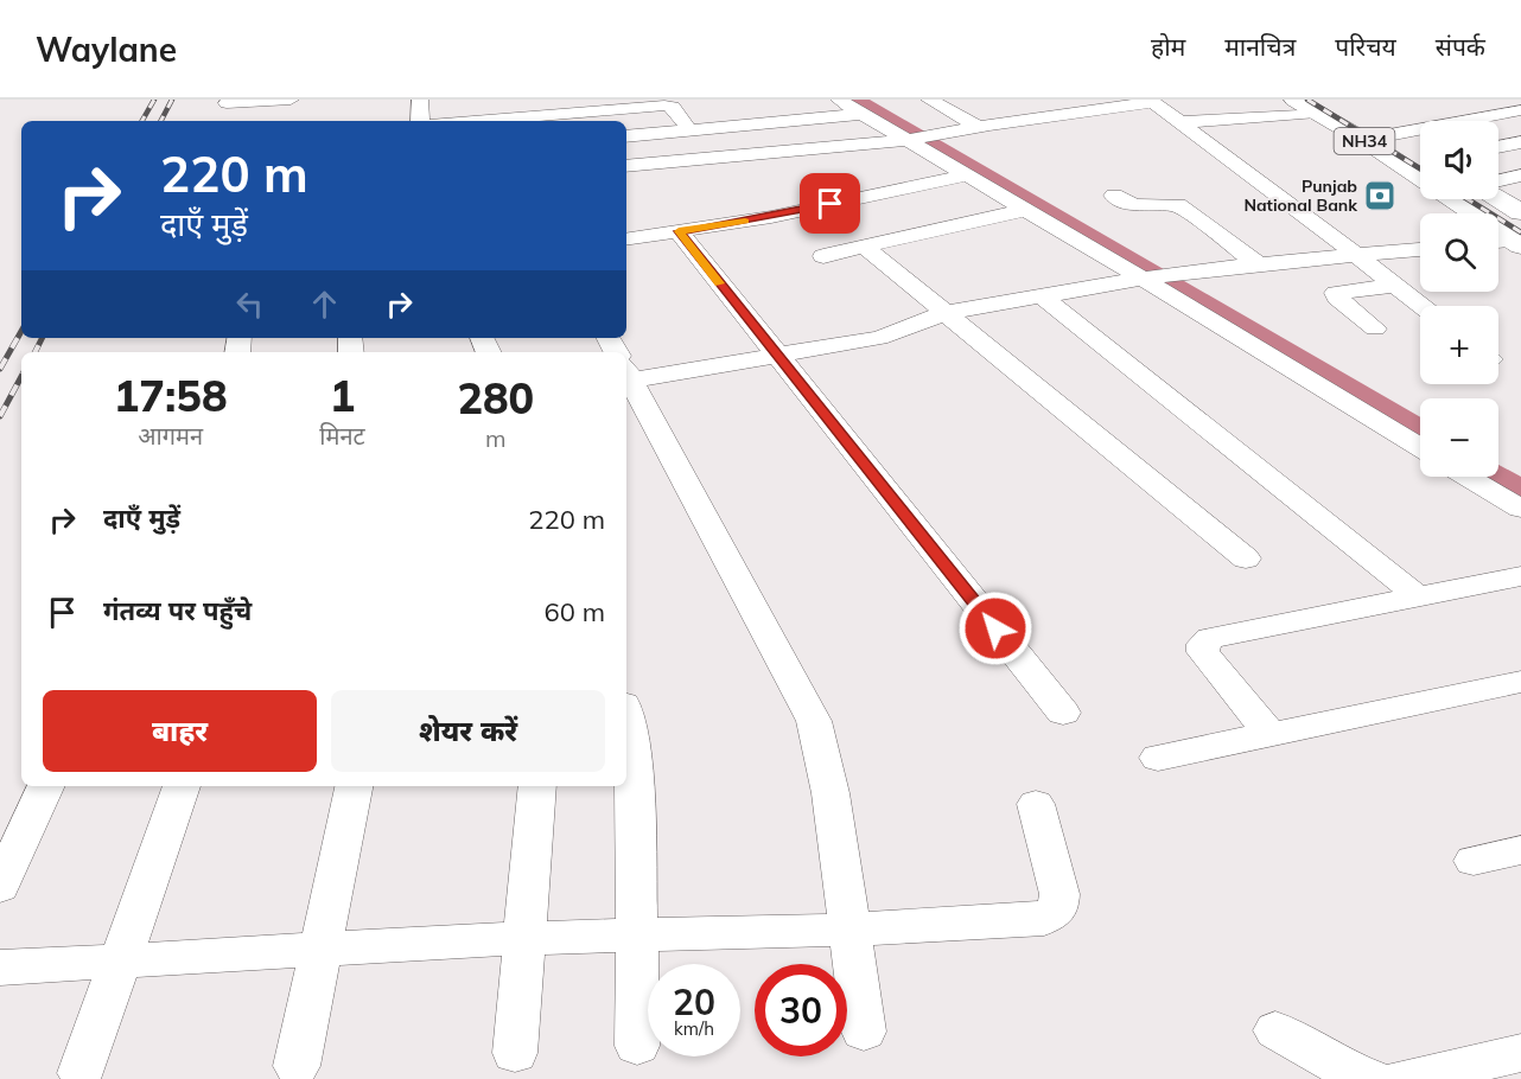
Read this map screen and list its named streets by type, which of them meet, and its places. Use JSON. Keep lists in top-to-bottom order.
{
  "streets": {
    "highway": ["NH34"]
  },
  "places": {
    "bank": ["Punjab National Bank"]
  },
  "page": {
    "header": "Waylane",
    "nav": [
      "होम",
      "मानचित्र",
      "परिचय",
      "संपर्क"
    ],
    "map_buttons": ["+", "−"],
    "turn": ["220 m", "दाएँ मुड़ें"],
    "eta": [
      "17:58",
      "आगमन",
      "1",
      "मिनट",
      "280",
      "m"
    ],
    "list": [
      {
        "name": "दाएँ मुड़ें",
        "value": "220 m"
      },
      {
        "name": "गंतव्य पर पहुँचे",
        "value": "60 m"
      }
    ],
    "buttons": ["बाहर", "शेयर करें"],
    "speed": "20 km/h",
    "limit": "30"
  }
}
